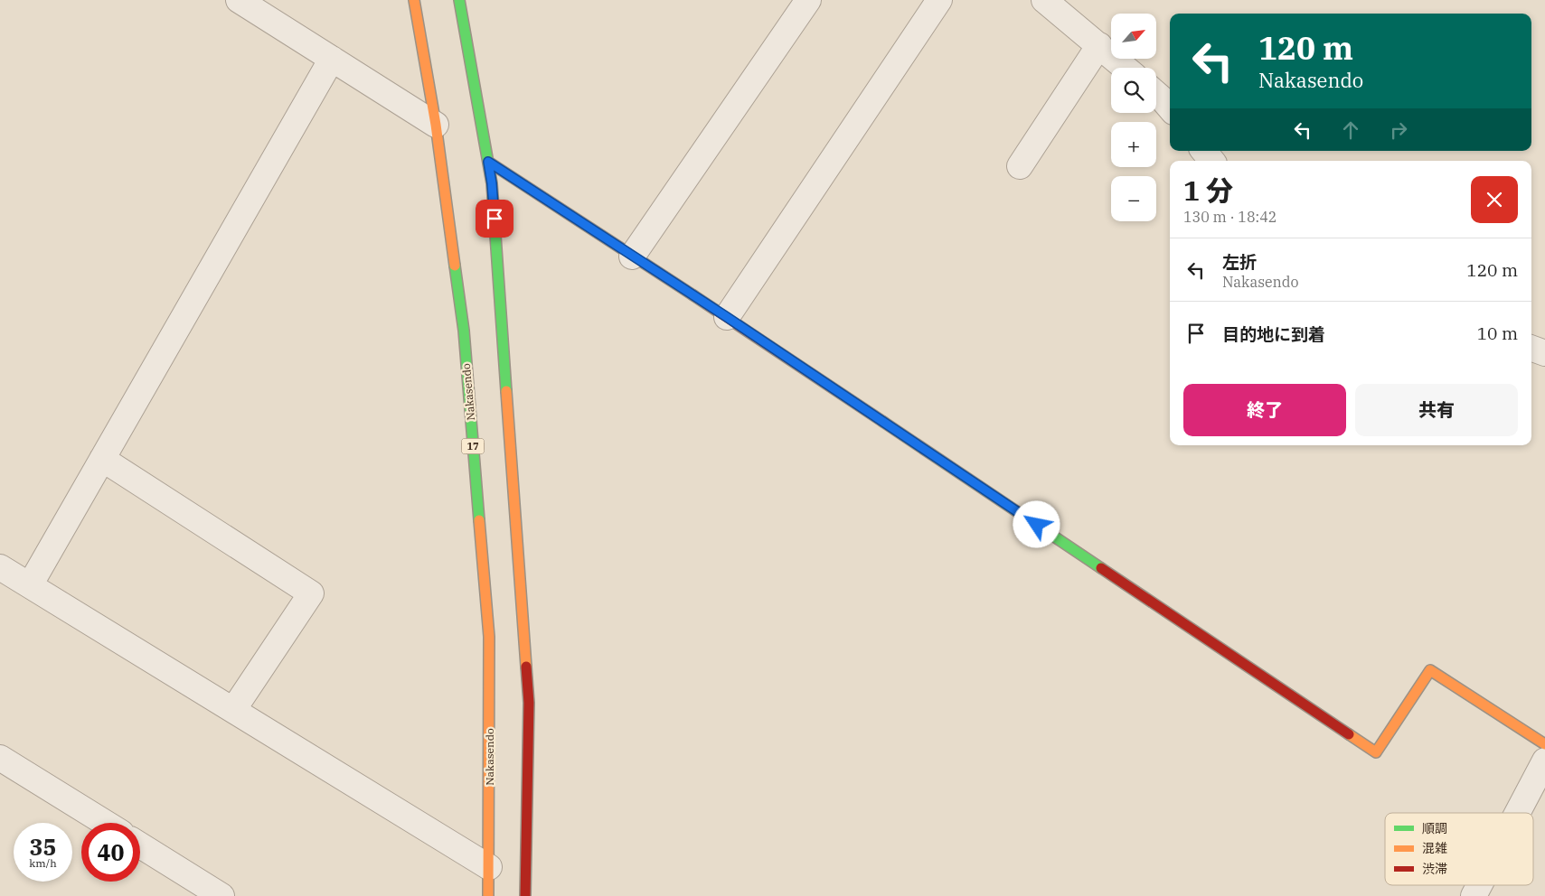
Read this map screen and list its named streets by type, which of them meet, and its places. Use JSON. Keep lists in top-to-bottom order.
{
  "streets": {
    "main road": ["Nakasendo", "17"]
  },
  "legend": ["順調", "混雑", "渋滞"],
  "north": "top right",
  "page": {
    "map_buttons": ["+", "−"],
    "turn": ["120 m", "Nakasendo"],
    "heading": ["1 分", "130 m · 18:42"],
    "list": [
      {
        "name": "左折",
        "note": "Nakasendo",
        "value": "120 m"
      },
      {
        "name": "目的地に到着",
        "value": "10 m"
      }
    ],
    "buttons": ["終了", "共有"],
    "speed": "35 km/h",
    "limit": "40"
  }
}
